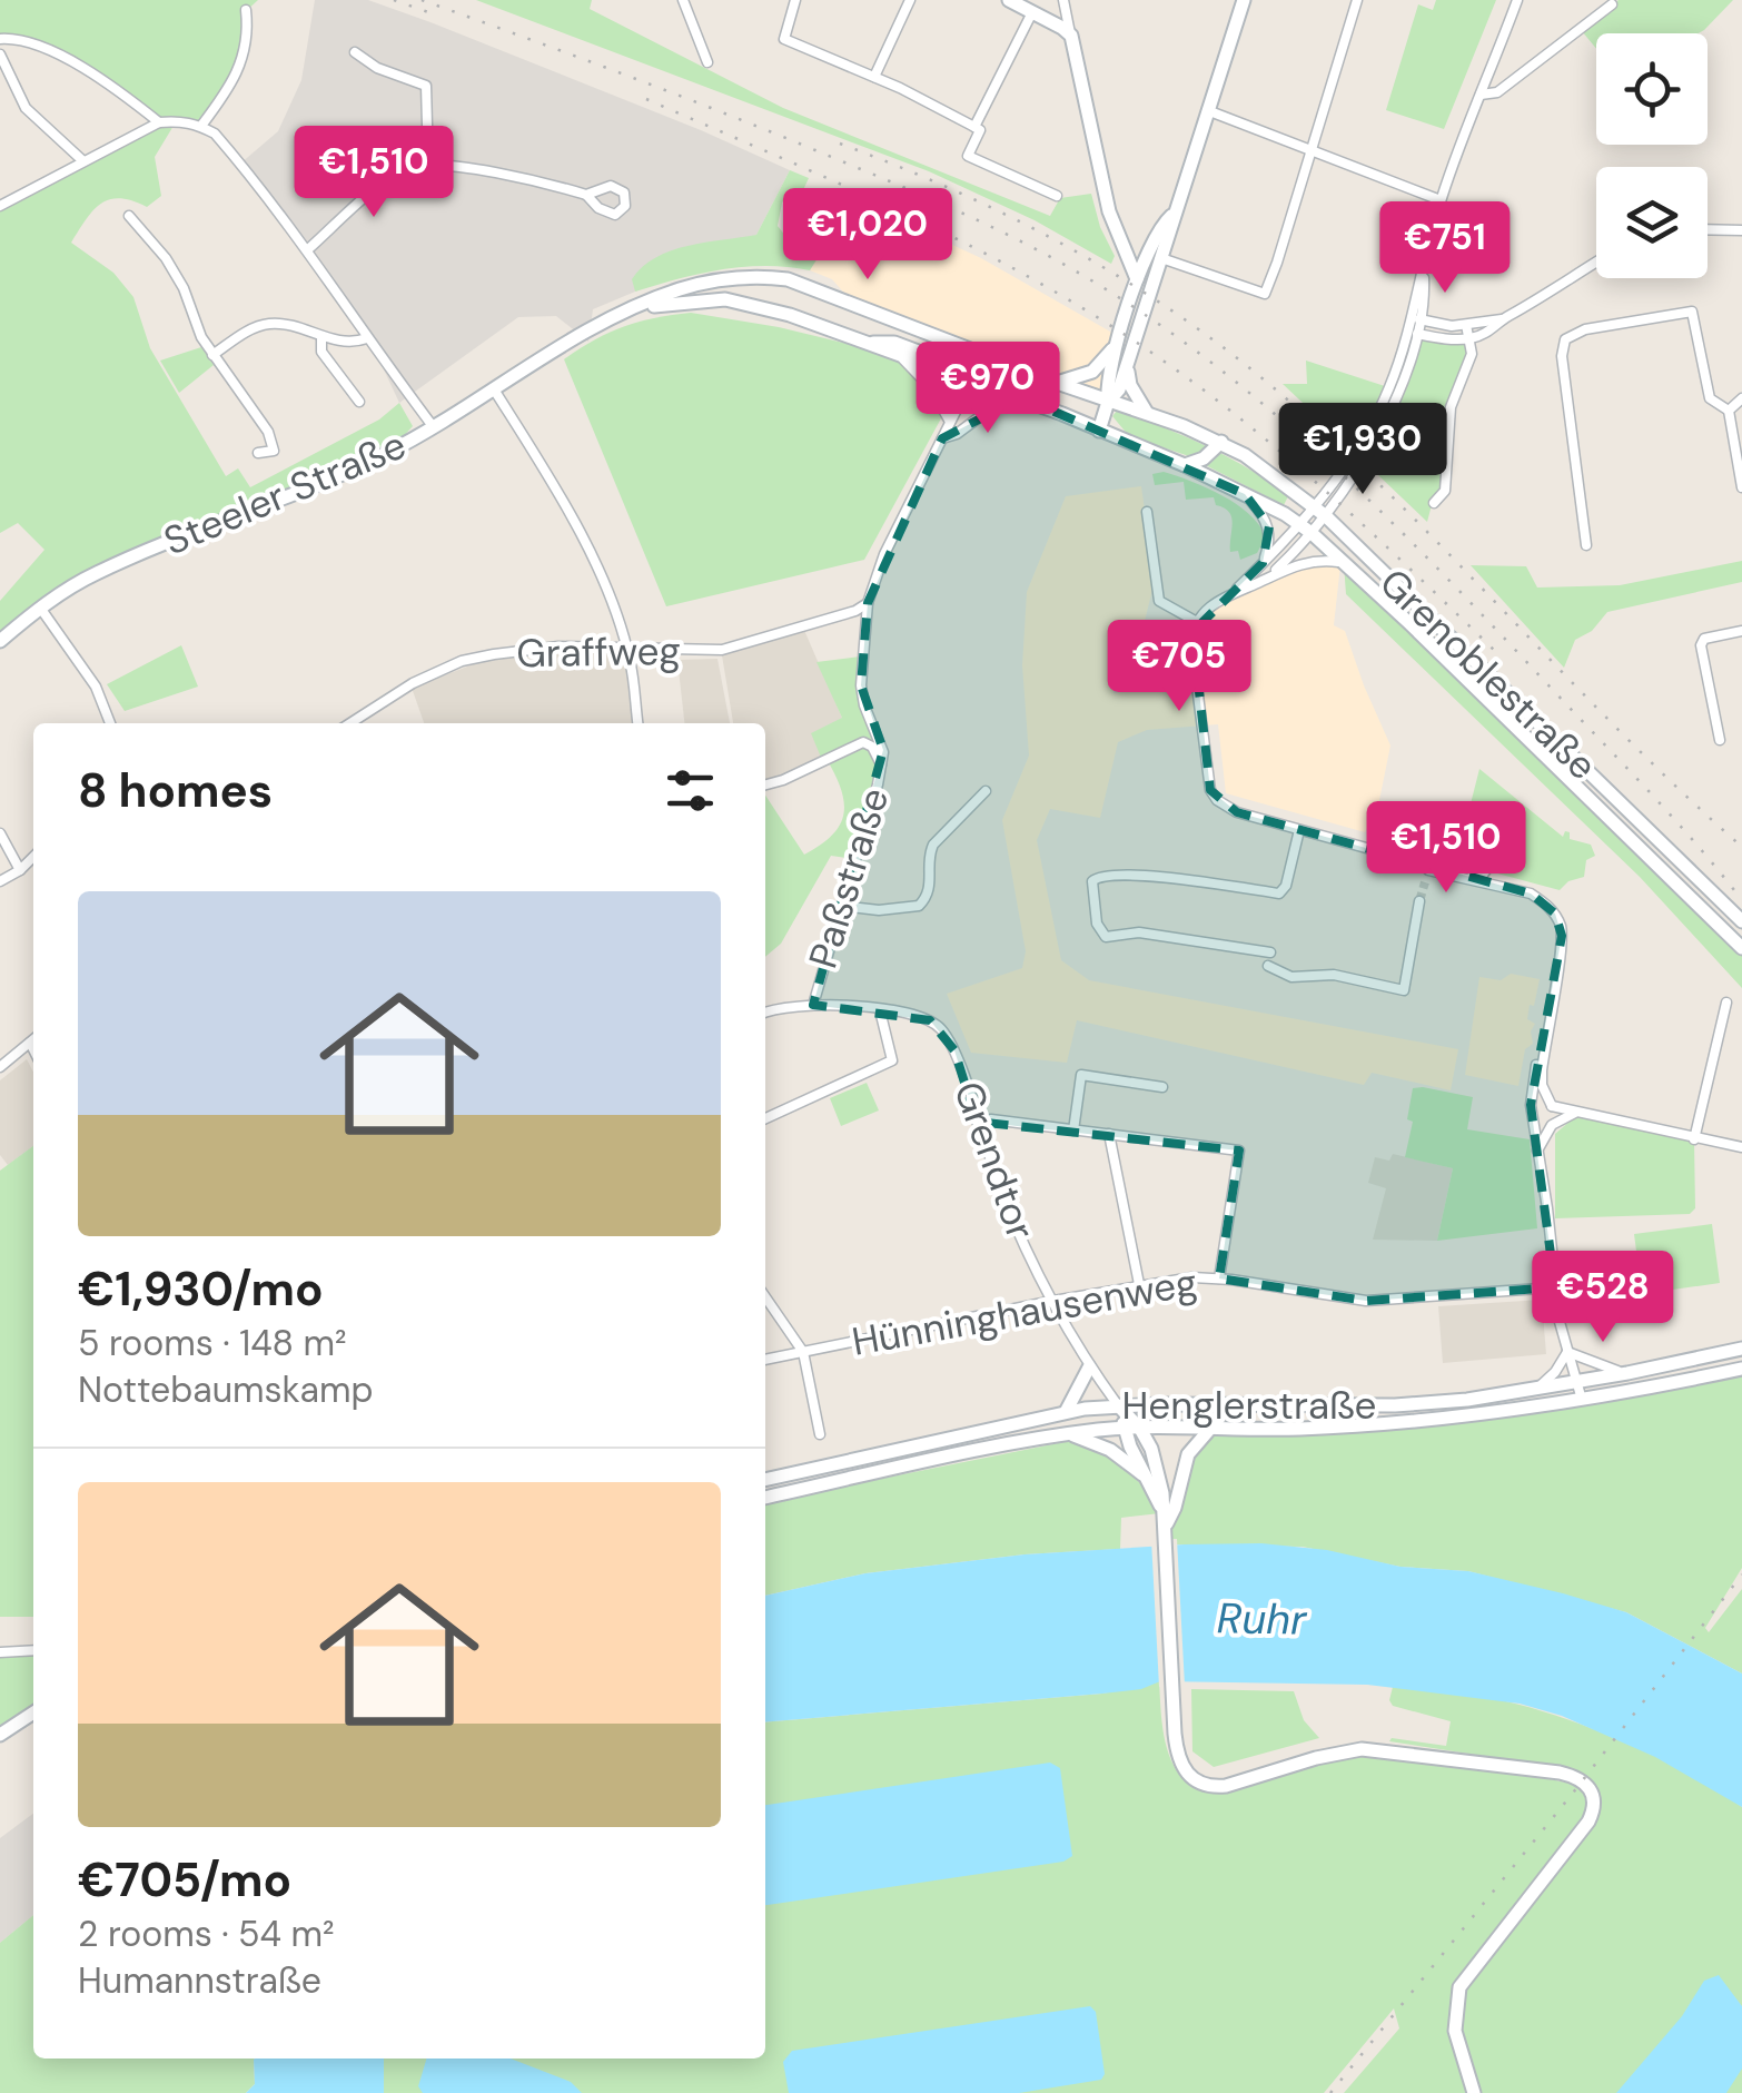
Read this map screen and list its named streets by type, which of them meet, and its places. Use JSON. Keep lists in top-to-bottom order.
{
  "streets": {
    "main road": ["Steeler Straße", "Grenoblestraße", "Henglerstraße"],
    "street": [
      "Graffweg",
      "Paßstraße",
      "Grendtor",
      "Hünninghausenweg"
    ]
  },
  "crossings": [
    ["Steeler Straße", "Grenoblestraße"],
    ["Steeler Straße", "Paßstraße"],
    ["Graffweg", "Paßstraße"],
    ["Paßstraße", "Grendtor"],
    ["Grendtor", "Hünninghausenweg"],
    ["Grendtor", "Henglerstraße"]
  ],
  "water": ["Ruhr"],
  "page": {
    "price": [
      "€1,510",
      "€1,020",
      "€751",
      "€970",
      "€1,930",
      "€705",
      "€1,510",
      "€528"
    ],
    "heading": "8 homes",
    "list": [
      {
        "name": "€1,930/mo",
        "note": "5 rooms · 148 m² · Nottebaumskamp"
      },
      {
        "name": "€705/mo",
        "note": "2 rooms · 54 m² · Humannstraße"
      }
    ]
  }
}
